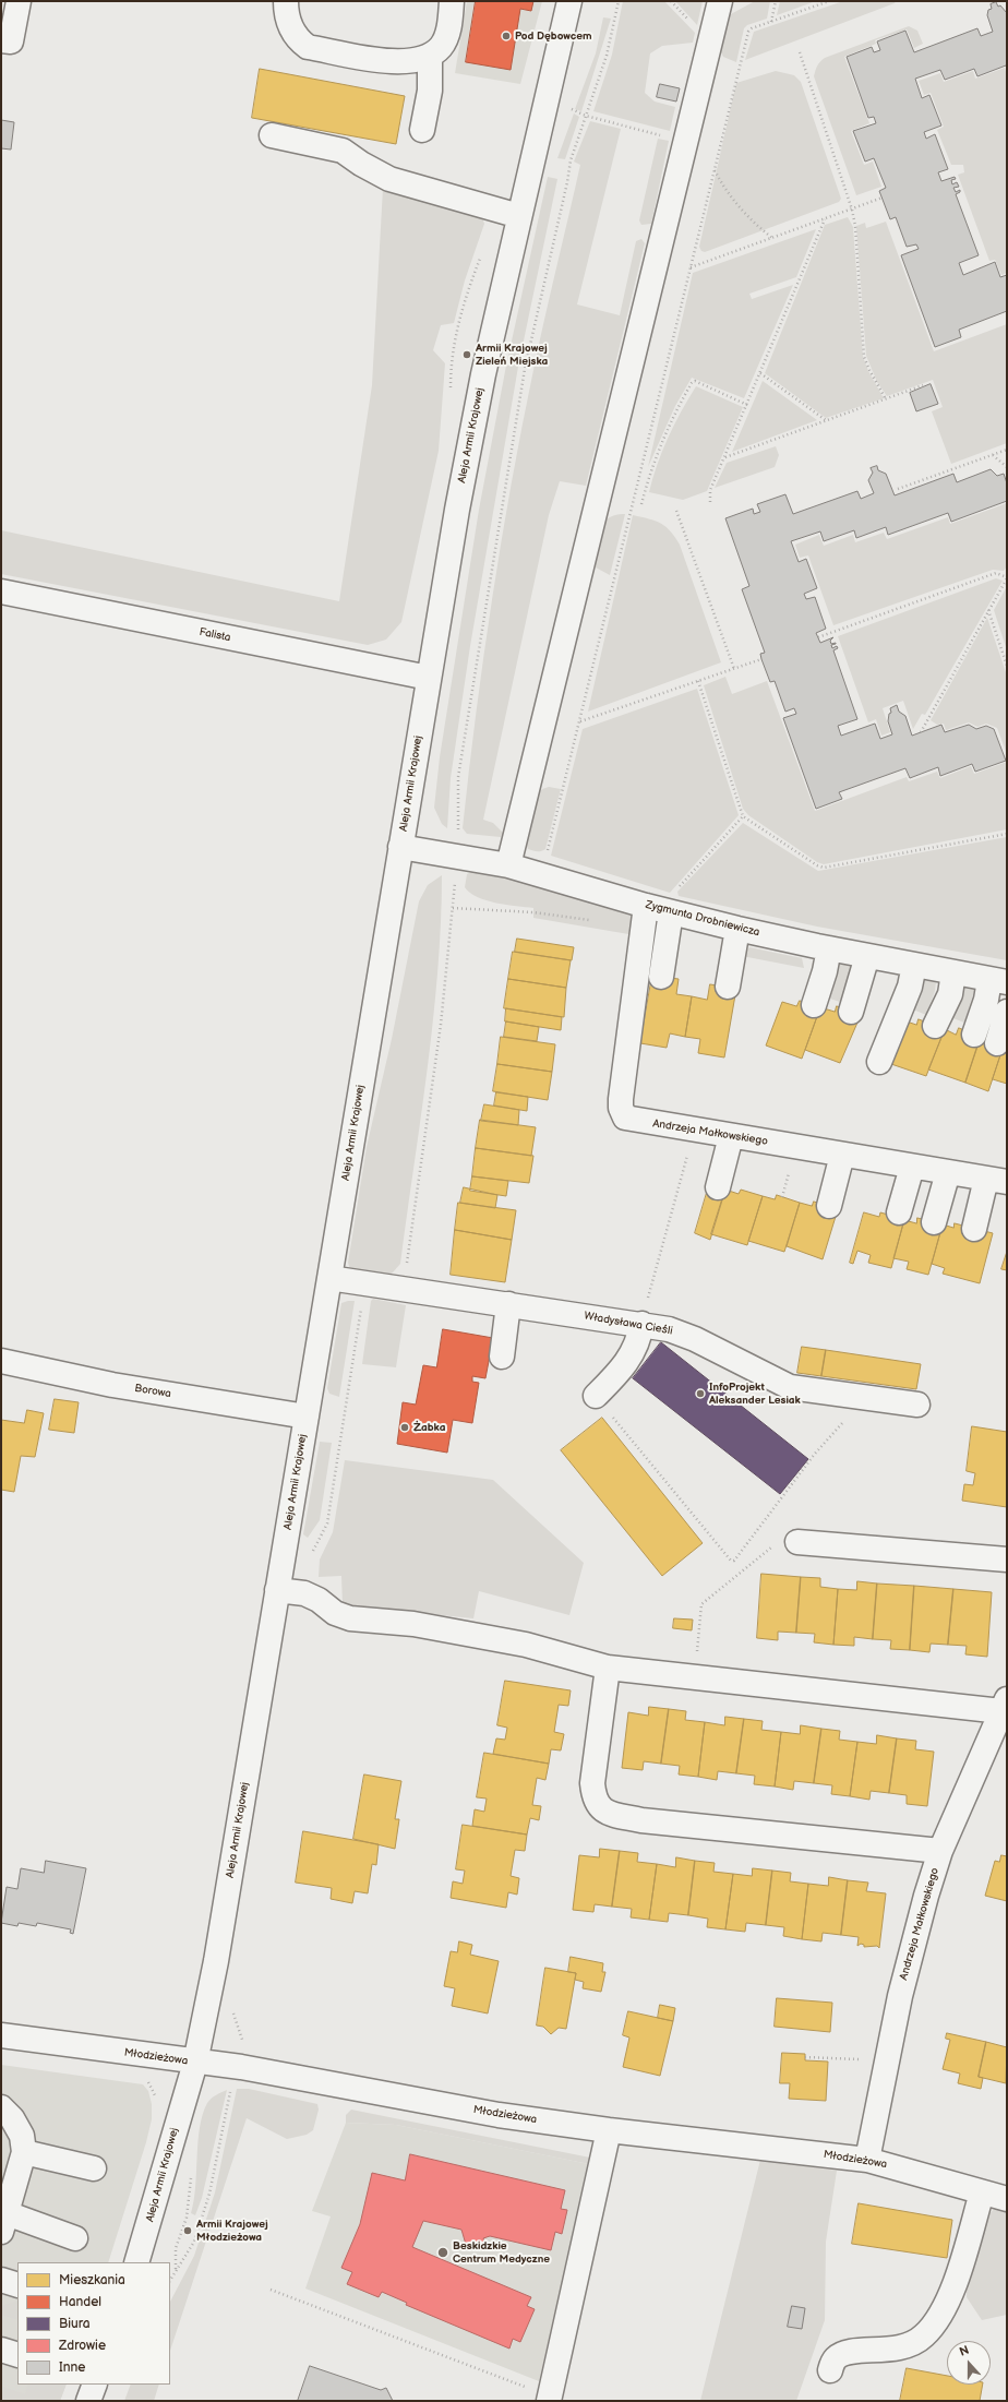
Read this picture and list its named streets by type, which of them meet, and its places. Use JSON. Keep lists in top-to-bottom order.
{
  "streets": {
    "street": [
      "Aleja Armii Krajowej",
      "Falista",
      "Zygmunta Drobniewicza",
      "Andrzeja Małkowskiego",
      "Władysława Cieśli",
      "Borowa",
      "Młodzieżowa"
    ]
  },
  "crossings": [
    ["Aleja Armii Krajowej", "Falista"],
    ["Aleja Armii Krajowej", "Zygmunta Drobniewicza"],
    ["Aleja Armii Krajowej", "Władysława Cieśli"],
    ["Aleja Armii Krajowej", "Borowa"],
    ["Aleja Armii Krajowej", "Młodzieżowa"],
    ["Zygmunta Drobniewicza", "Andrzeja Małkowskiego"],
    ["Andrzeja Małkowskiego", "Młodzieżowa"]
  ],
  "places": [
    "Pod Dębowcem",
    "Armii Krajowej Zieleń Miejska",
    "InfoProjekt Aleksander Lesiak",
    "Żabka",
    "Armii Krajowej Młodzieżowa",
    "Beskidzkie Centrum Medyczne"
  ],
  "legend": [
    "Mieszkania",
    "Handel",
    "Biura",
    "Zdrowie",
    "Inne"
  ],
  "north": "top"
}
